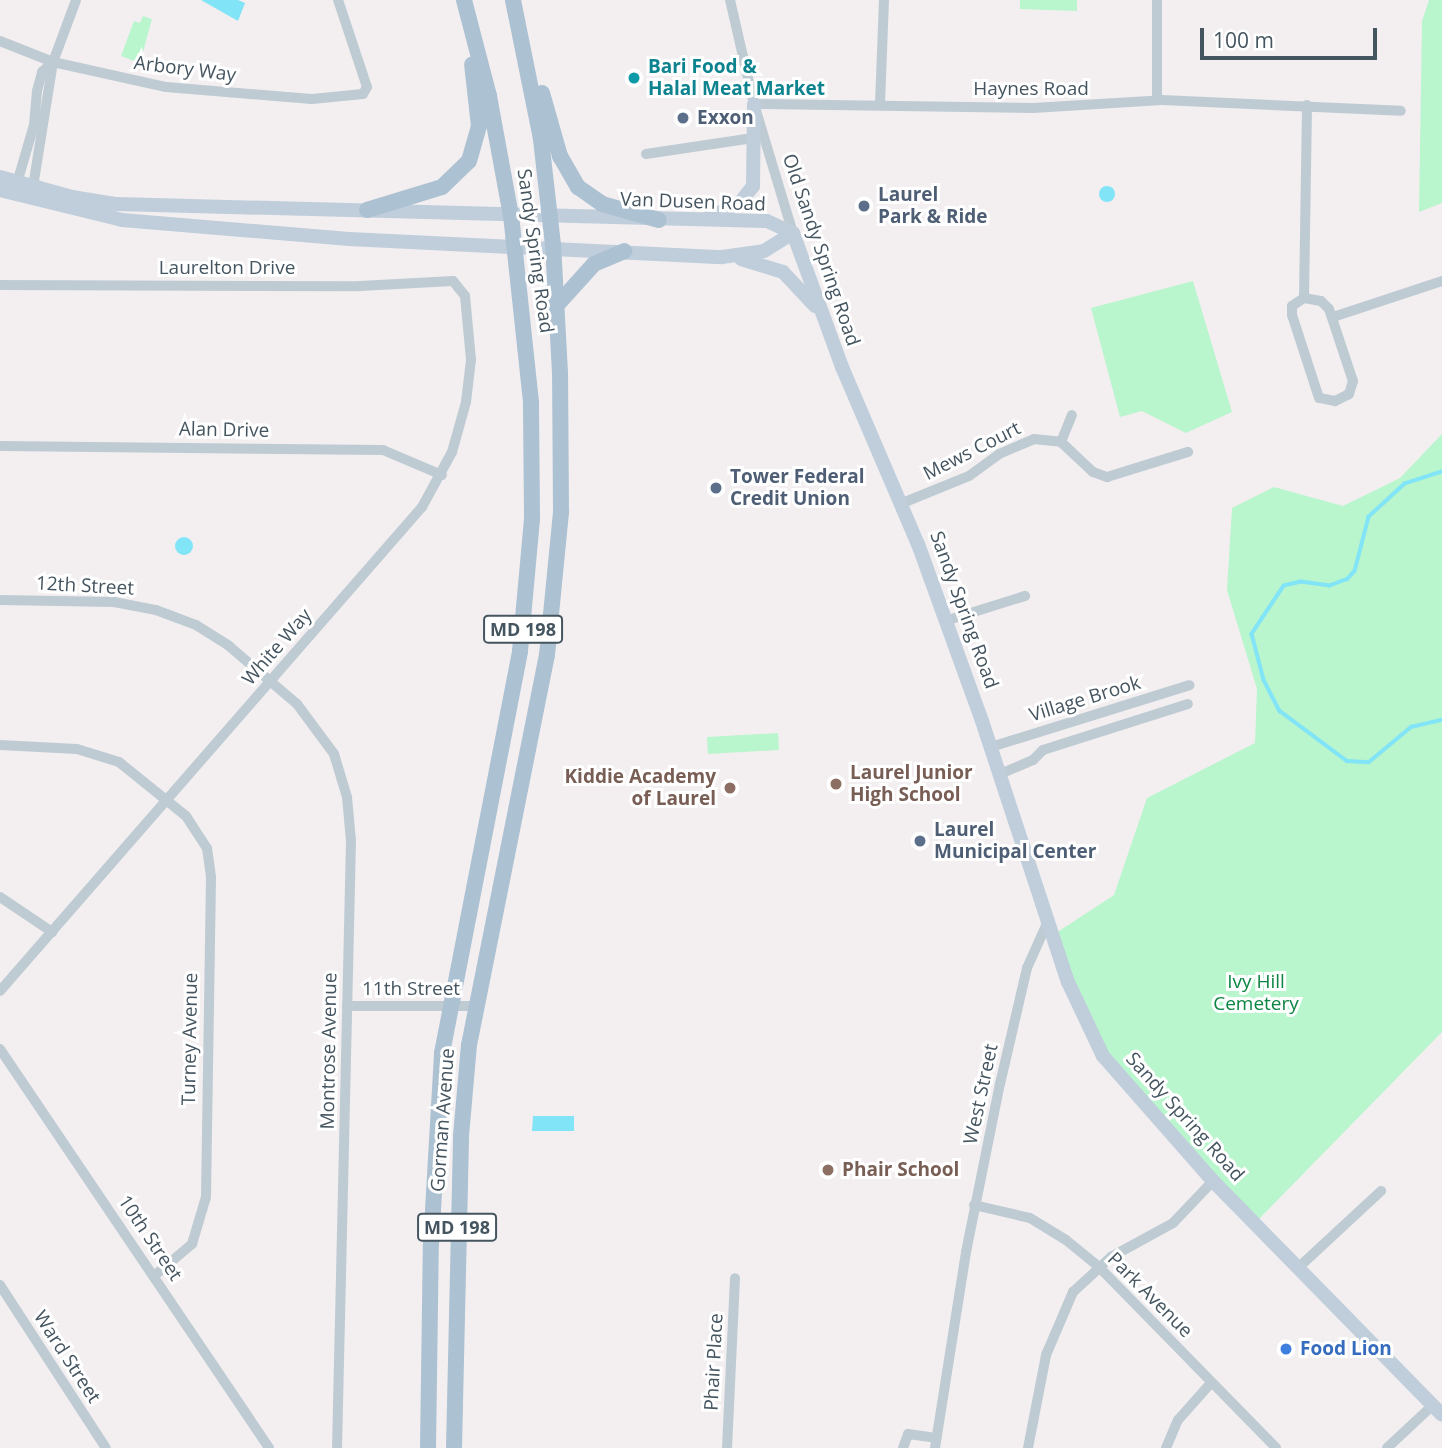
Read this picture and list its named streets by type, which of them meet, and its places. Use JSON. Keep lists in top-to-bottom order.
{
  "streets": {
    "main road": ["Sandy Spring Road", "MD 198", "Gorman Avenue"],
    "street": [
      "Arbory Way",
      "Haynes Road",
      "Van Dusen Road",
      "Old Sandy Spring Road",
      "Laurelton Drive",
      "Alan Drive",
      "Mews Court",
      "12th Street",
      "White Way",
      "Village Brook",
      "11th Street",
      "Turney Avenue",
      "Montrose Avenue",
      "West Street",
      "10th Street",
      "Park Avenue",
      "Ward Street",
      "Phair Place"
    ]
  },
  "crossings": [
    ["Van Dusen Road", "Old Sandy Spring Road"],
    ["Van Dusen Road", "Sandy Spring Road"],
    ["Old Sandy Spring Road", "Sandy Spring Road"],
    ["Old Sandy Spring Road", "Mews Court"],
    ["Sandy Spring Road", "Mews Court"],
    ["Sandy Spring Road", "Village Brook"],
    ["Sandy Spring Road", "11th Street"],
    ["Sandy Spring Road", "West Street"],
    ["Sandy Spring Road", "Gorman Avenue"],
    ["Laurelton Drive", "White Way"],
    ["Alan Drive", "White Way"],
    ["12th Street", "White Way"],
    ["12th Street", "Montrose Avenue"],
    ["White Way", "Turney Avenue"],
    ["White Way", "Montrose Avenue"],
    ["11th Street", "Montrose Avenue"],
    ["11th Street", "Gorman Avenue"],
    ["Turney Avenue", "10th Street"],
    ["West Street", "Park Avenue"]
  ],
  "parks": ["Ivy Hill Cemetery"],
  "places": [
    "Bari Food & Halal Meat Market",
    "Exxon",
    "Laurel Park & Ride",
    "Tower Federal Credit Union",
    "Laurel Junior High School",
    "Kiddie Academy of Laurel",
    "Laurel Municipal Center",
    "Phair School",
    "Food Lion"
  ],
  "scale_bar": "100 m"
}
